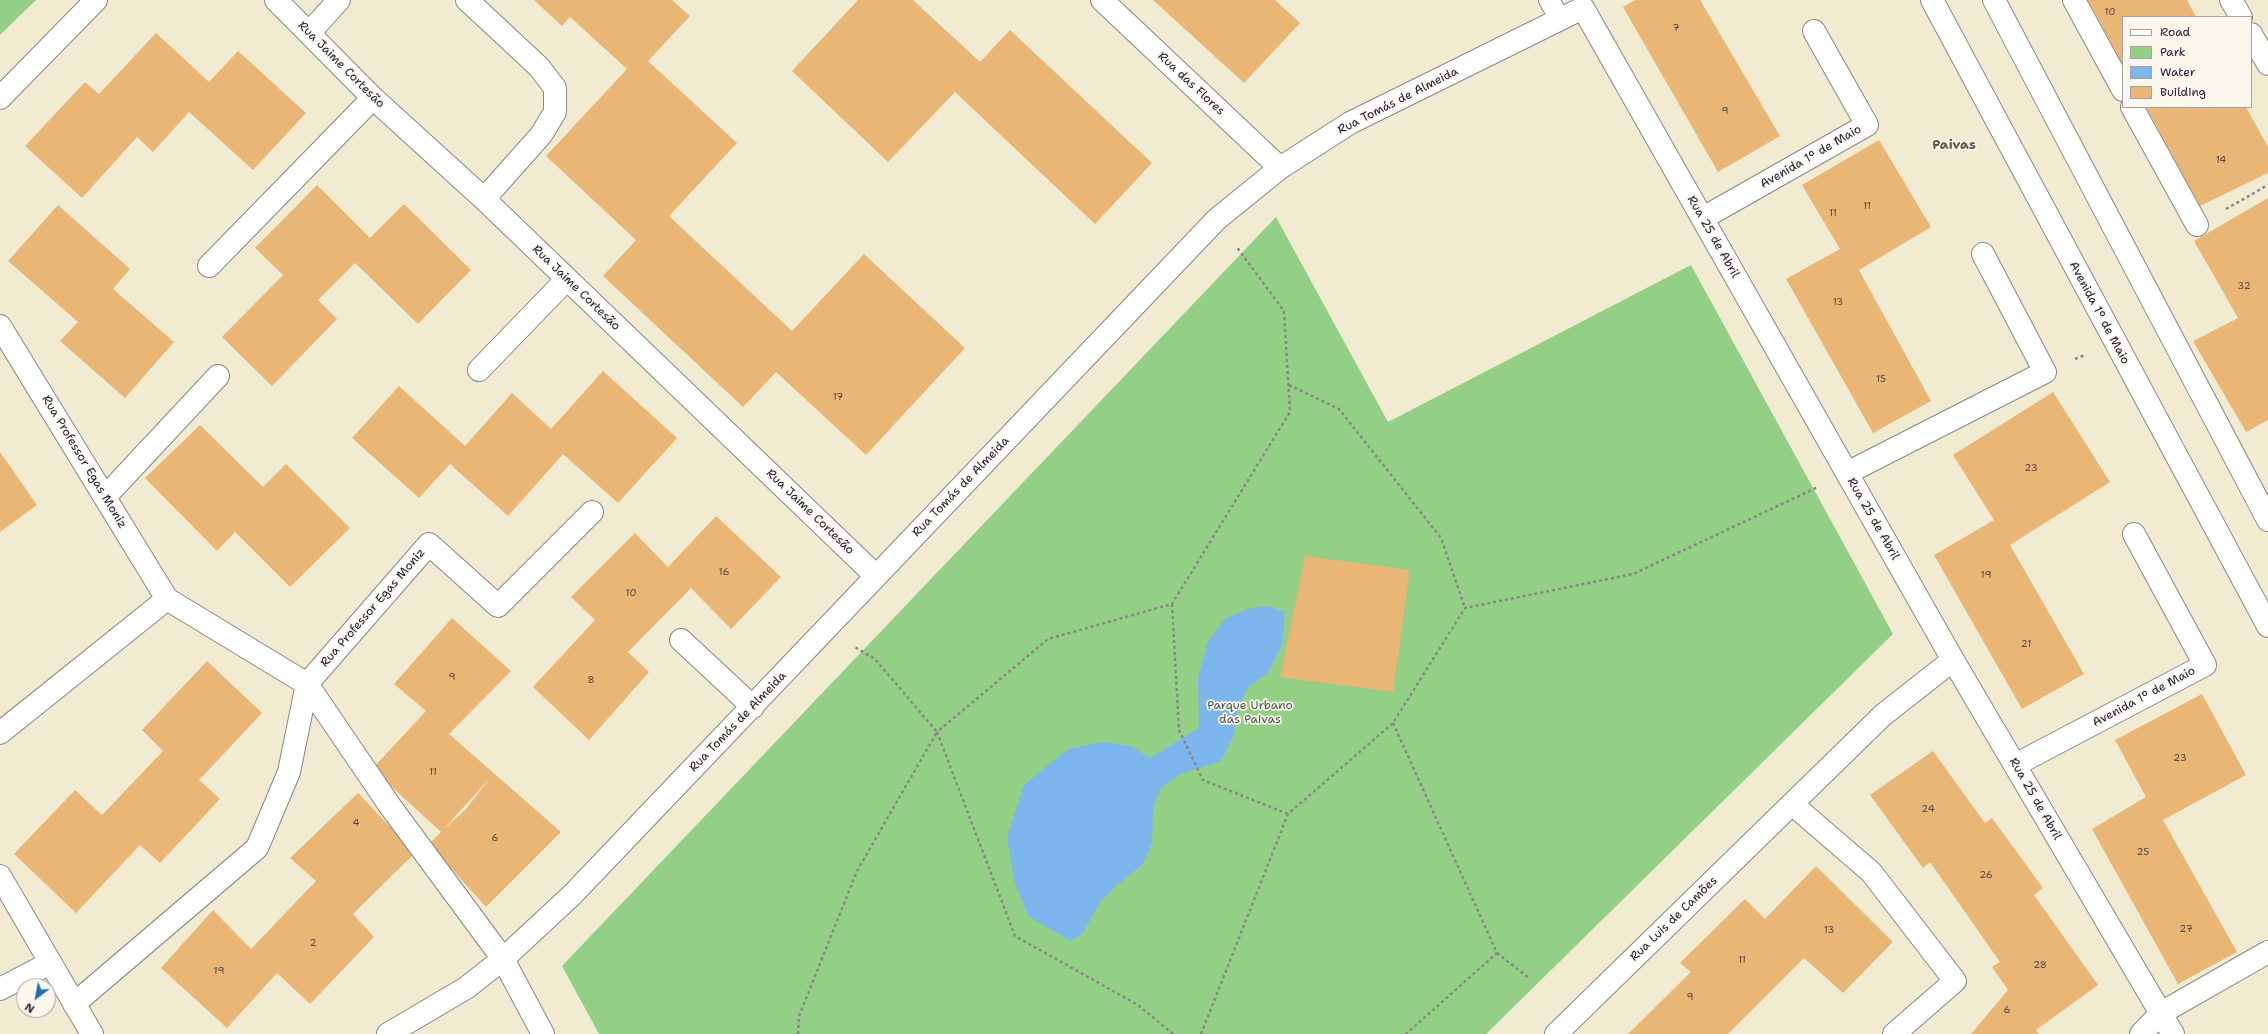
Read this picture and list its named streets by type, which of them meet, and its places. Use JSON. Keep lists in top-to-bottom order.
{
  "streets": {
    "street": [
      "Rua Jaime Cortesão",
      "Rua das Flores",
      "Rua Tomás de Almeida",
      "Avenida 1º de Maio",
      "Rua 25 de Abril",
      "Rua Professor Egas Moniz",
      "Rua Luis de Camões"
    ]
  },
  "crossings": [
    ["Rua Jaime Cortesão", "Rua Tomás de Almeida"],
    ["Rua das Flores", "Rua Tomás de Almeida"],
    ["Rua Tomás de Almeida", "Rua 25 de Abril"],
    ["Avenida 1º de Maio", "Rua 25 de Abril"],
    ["Rua 25 de Abril", "Rua Luis de Camões"]
  ],
  "districts": ["Paivas"],
  "parks": ["Parque Urbano das Paivas"],
  "house_numbers": [
    "10",
    "7",
    "9",
    "14",
    "11",
    "11",
    "32",
    "13",
    "15",
    "17",
    "23",
    "16",
    "19",
    "10",
    "21",
    "9",
    "8",
    "23",
    "11",
    "24",
    "4",
    "6",
    "25",
    "26",
    "27",
    "13",
    "2",
    "11",
    "28",
    "19",
    "9",
    "6"
  ],
  "legend": [
    "Road",
    "Park",
    "Water",
    "Building"
  ],
  "north": "bottom left"
}
